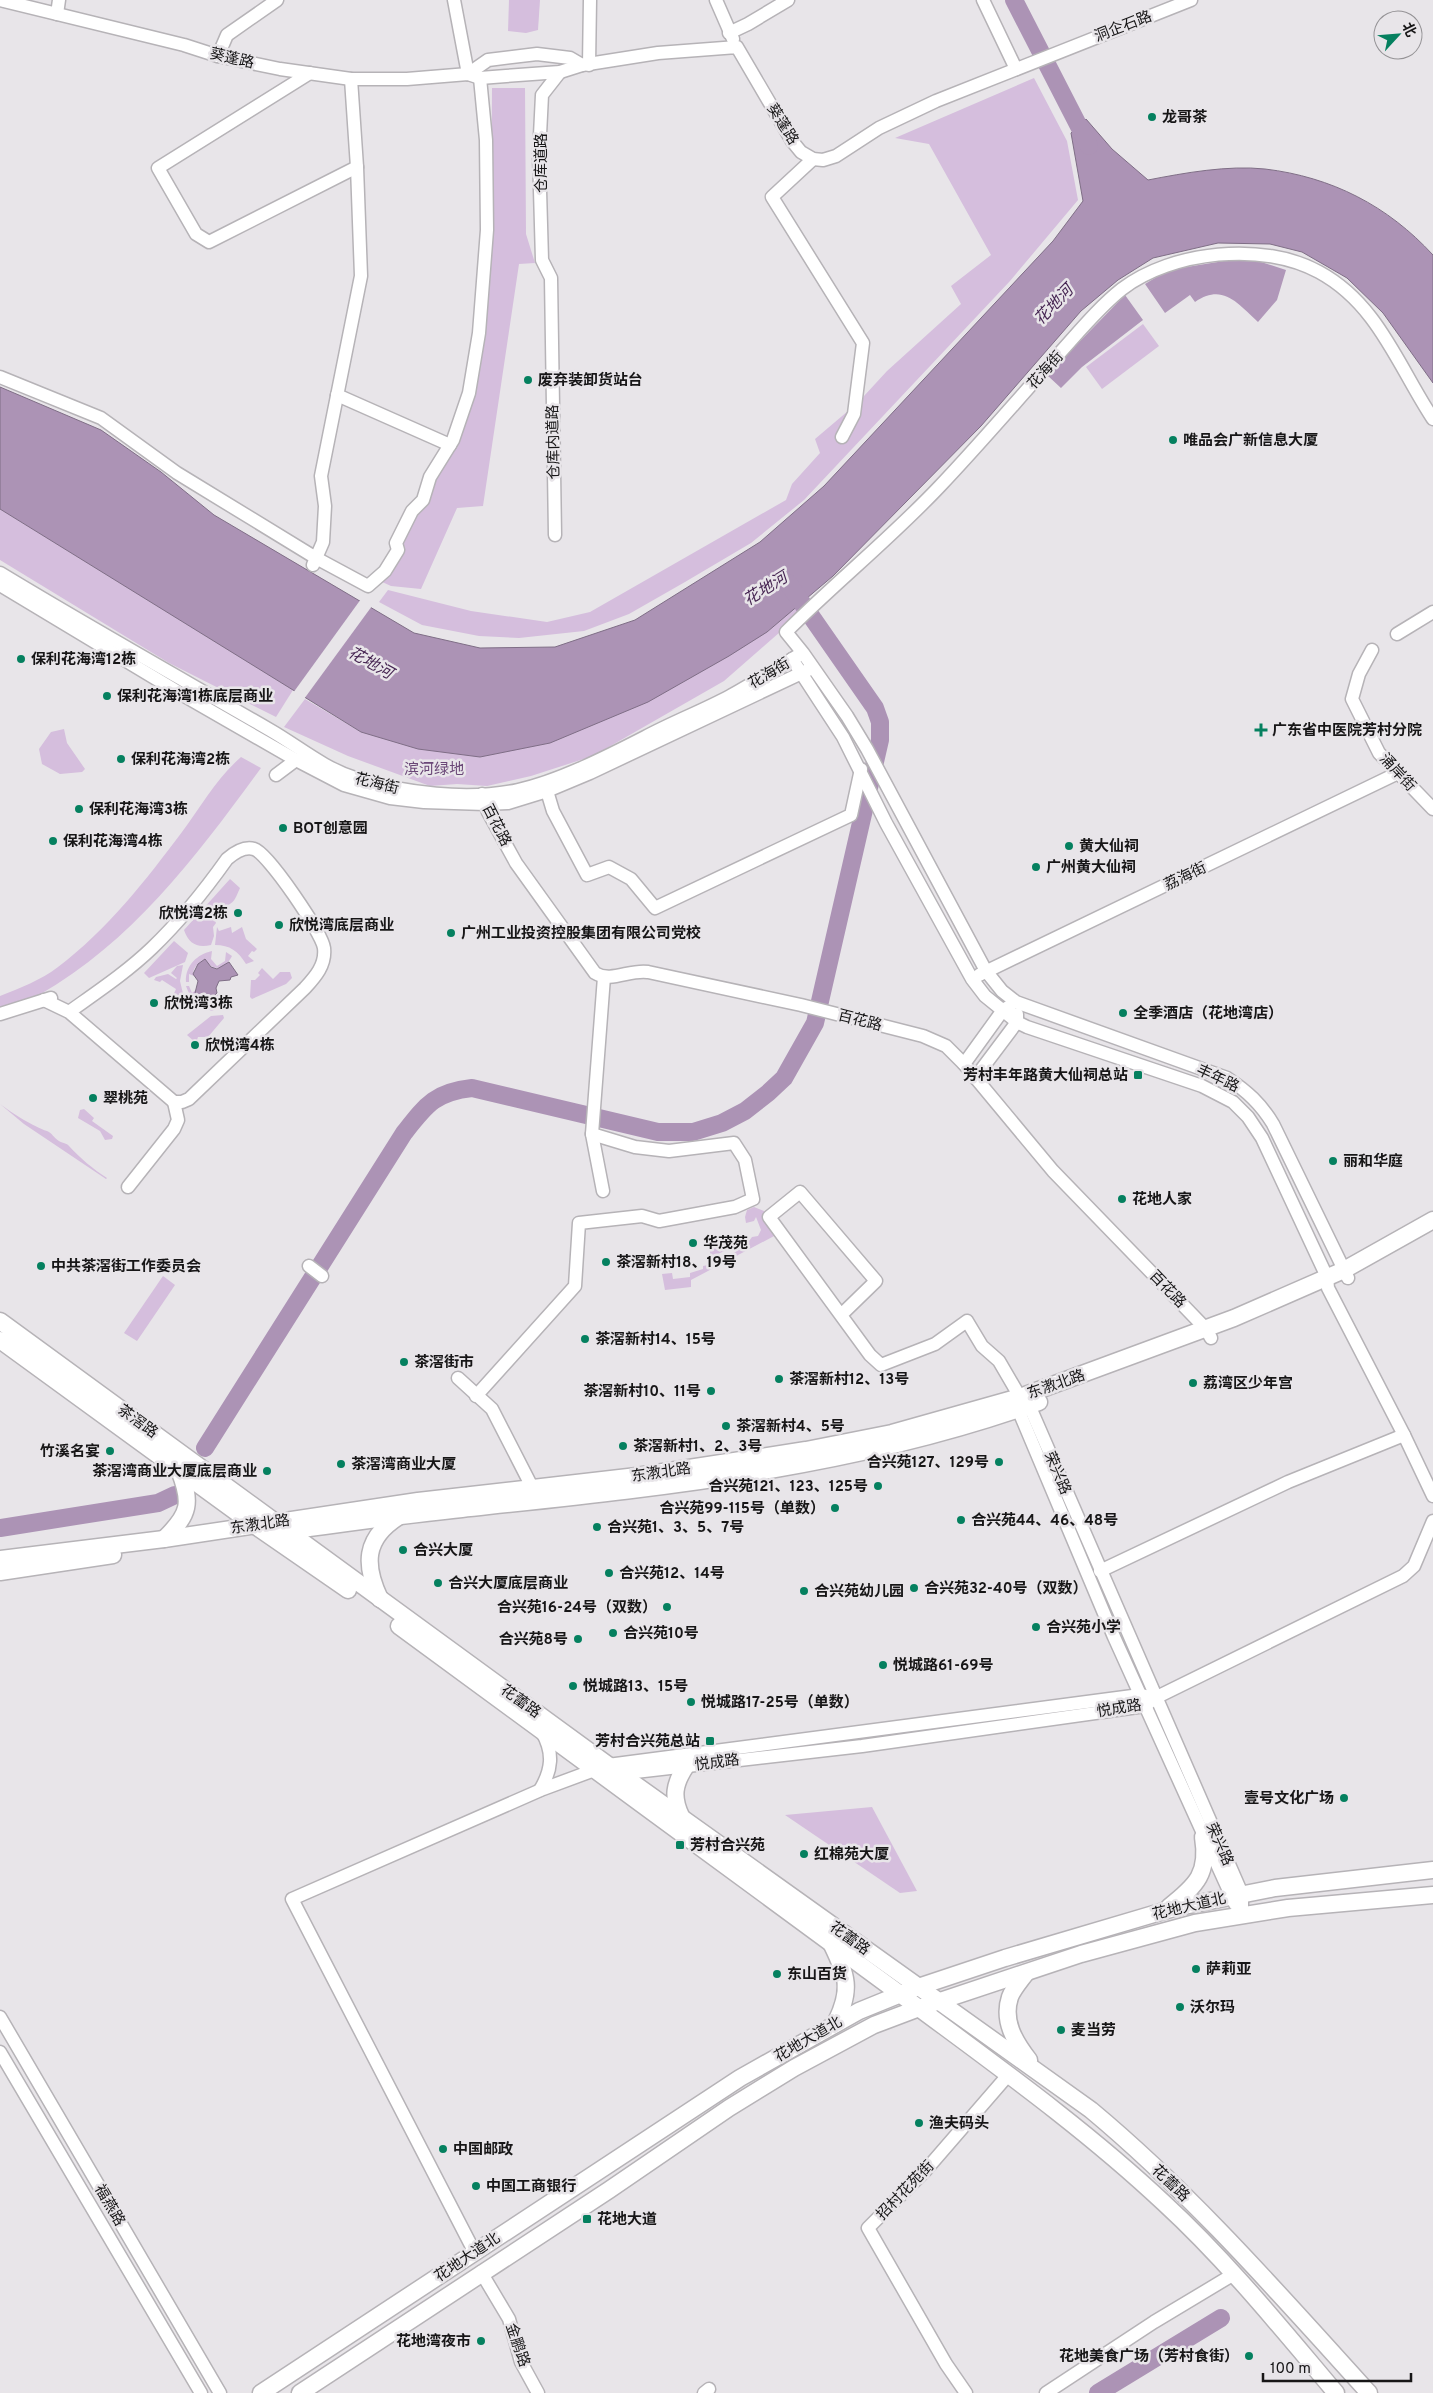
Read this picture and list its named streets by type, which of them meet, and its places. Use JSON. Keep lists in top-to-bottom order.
{
  "streets": {
    "main road": [
      "东漖北路",
      "茶滘路",
      "花蕾路",
      "花地大道北"
    ],
    "street": [
      "洞企石路",
      "葵蓬路",
      "仓库道路",
      "花海街",
      "仓库内道路",
      "涌岸街",
      "百花路",
      "荔海街",
      "丰年路",
      "荣兴路",
      "悦成路",
      "招村花苑街",
      "福燕路",
      "金鹏路"
    ]
  },
  "crossings": [
    ["葵蓬路", "仓库道路"],
    ["仓库道路", "仓库内道路"],
    ["花海街", "百花路"],
    ["花海街", "丰年路"],
    ["涌岸街", "荔海街"],
    ["百花路", "东漖北路"],
    ["荔海街", "丰年路"],
    ["丰年路", "东漖北路"],
    ["东漖北路", "茶滘路"],
    ["东漖北路", "荣兴路"],
    ["东漖北路", "花蕾路"],
    ["茶滘路", "花蕾路"],
    ["荣兴路", "悦成路"],
    ["荣兴路", "花地大道北"],
    ["花蕾路", "悦成路"],
    ["花蕾路", "花地大道北"],
    ["花蕾路", "招村花苑街"],
    ["花地大道北", "金鹏路"]
  ],
  "water": ["花地河"],
  "parks": ["滨河绿地"],
  "places": {
    "other": [
      "龙哥茶",
      "废弃装卸货站台",
      "唯品会广新信息大厦",
      "保利·花海湾12栋",
      "保利·花海湾1栋底层商业",
      "保利·花海湾2栋",
      "保利·花海湾3栋",
      "BOT创意园",
      "保利·花海湾4栋",
      "黄大仙祠",
      "广州黄大仙祠",
      "欣悦湾2栋",
      "欣悦湾底层商业",
      "广州工业投资控股集团有限公司党校",
      "欣悦湾3栋",
      "全季酒店（花地湾店）",
      "欣悦湾4栋",
      "翠桃苑",
      "丽和华庭",
      "花地人家",
      "华茂苑",
      "茶滘新村18、19号",
      "中共茶滘街工作委员会",
      "茶滘新村14、15号",
      "茶滘街市",
      "茶滘新村12、13号",
      "荔湾区少年宫",
      "茶滘新村10、11号",
      "茶滘新村4、5号",
      "茶滘新村1、2、3号",
      "竹溪名宴",
      "合兴苑127、129号",
      "茶滘湾商业大厦",
      "茶滘湾商业大厦底层商业",
      "合兴苑121、123、125号",
      "合兴苑99-115号（单数）",
      "合兴苑44、46、48号",
      "合兴苑1、3、5、7号",
      "合兴大厦",
      "合兴苑12、14号",
      "合兴大厦底层商业",
      "合兴苑32-40号（双数）",
      "合兴苑幼儿园",
      "合兴苑16-24号（双数）",
      "合兴苑小学",
      "合兴苑10号",
      "合兴苑8号",
      "悦城路61-69号",
      "悦城路13、15号",
      "悦城路17-25号（单数）",
      "壹号文化广场",
      "红棉苑大厦",
      "萨莉亚",
      "东山百货",
      "沃尔玛",
      "麦当劳",
      "渔夫码头",
      "中国邮政",
      "中国工商银行",
      "花地湾夜市",
      "花地美食广场（芳村食街）"
    ],
    "health": ["广东省中医院芳村分院"],
    "transit": [
      "芳村丰年路黄大仙祠总站",
      "芳村合兴苑总站",
      "芳村合兴苑",
      "花地大道"
    ]
  },
  "scale_bar": "100 m",
  "north": "top right"
}
